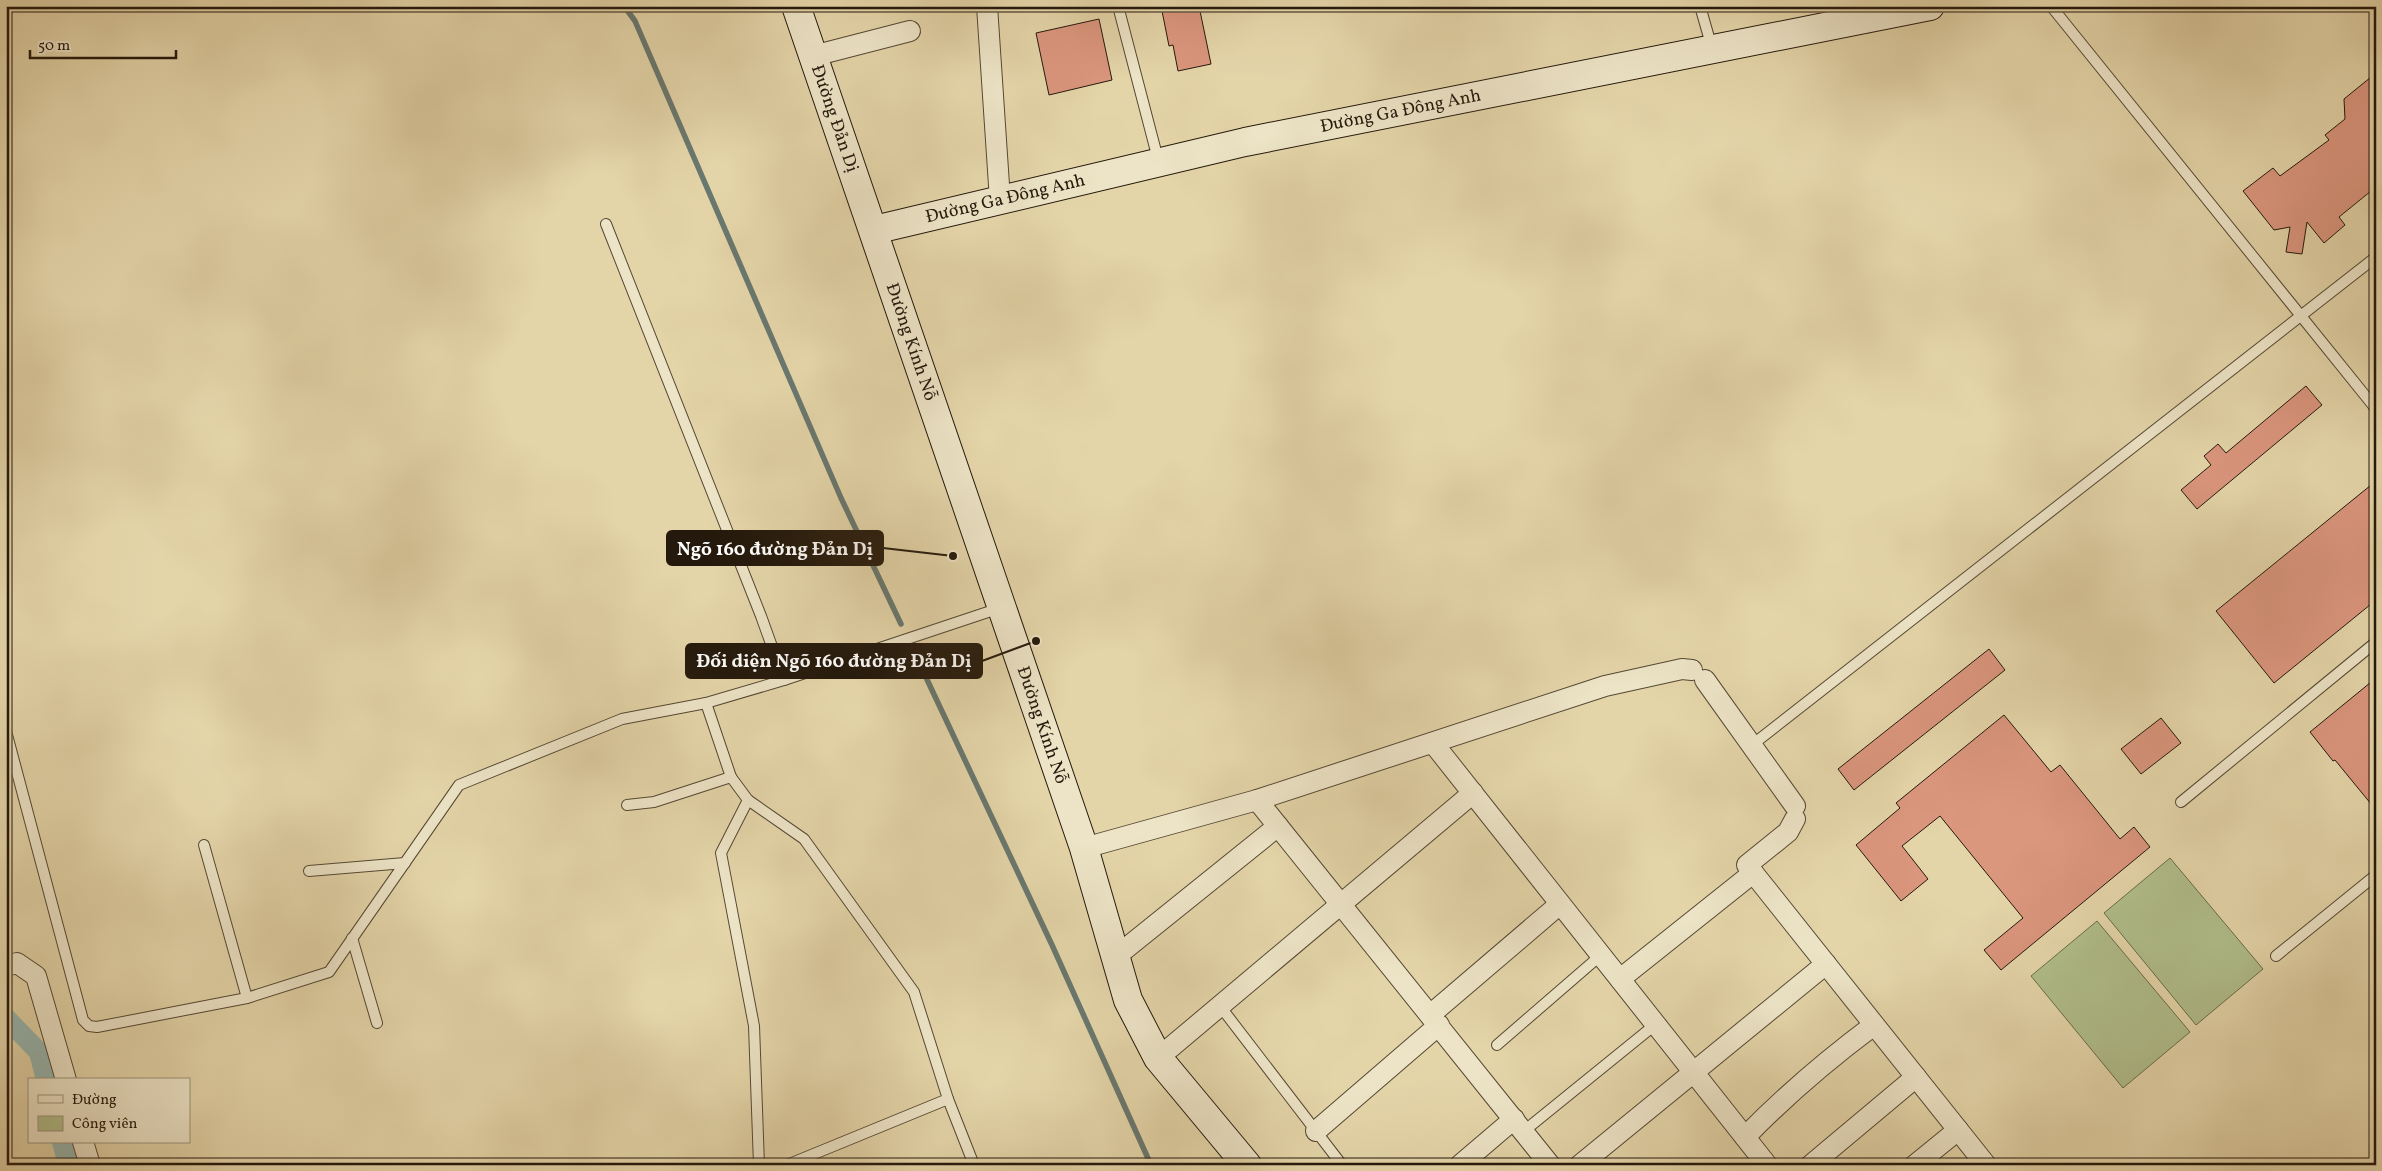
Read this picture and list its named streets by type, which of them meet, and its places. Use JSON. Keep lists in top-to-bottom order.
{
  "streets": {
    "street": ["Đường Ga Đông Anh", "Đường Đản Dị", "Đường Kính Nỗ"]
  },
  "crossings": [
    ["Đường Ga Đông Anh", "Đường Đản Dị"],
    ["Đường Ga Đông Anh", "Đường Kính Nỗ"],
    ["Đường Đản Dị", "Đường Kính Nỗ"]
  ],
  "places": ["Ngõ 160 đường Đản Dị", "Đối diện Ngõ 160 đường Đản Dị"],
  "legend": ["Đường", "Công viên"],
  "scale_bar": "50 m"
}
